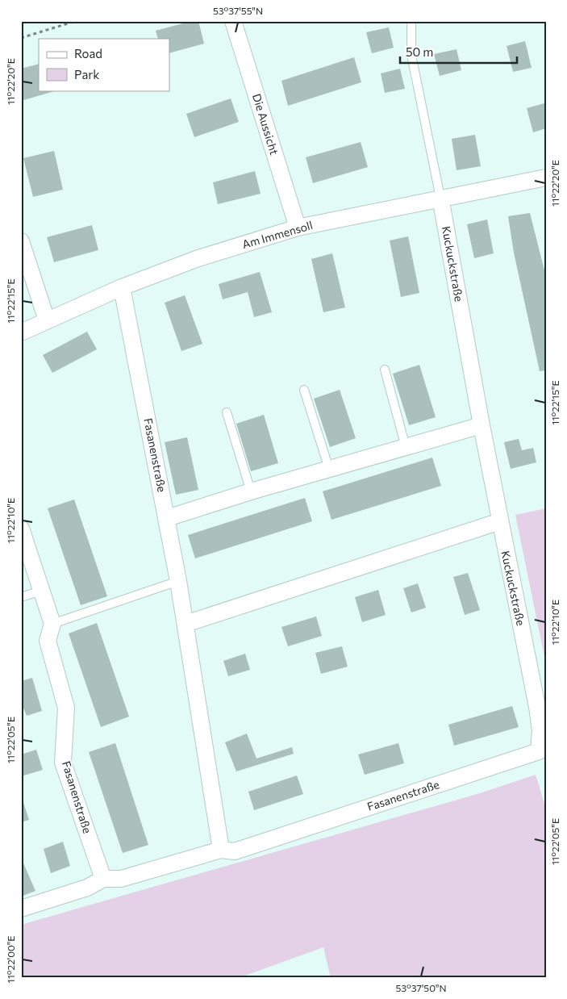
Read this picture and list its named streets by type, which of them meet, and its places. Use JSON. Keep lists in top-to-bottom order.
{
  "streets": {
    "street": [
      "Die Aussicht",
      "Am Immensoll",
      "Kuckuckstraße",
      "Fasanenstraße"
    ]
  },
  "crossings": [
    ["Die Aussicht", "Am Immensoll"],
    ["Am Immensoll", "Kuckuckstraße"],
    ["Am Immensoll", "Fasanenstraße"],
    ["Kuckuckstraße", "Fasanenstraße"]
  ],
  "legend": ["Road", "Park"],
  "scale_bar": "50 m",
  "coordinates": [
    "53°37'55\"N",
    "11°22'20\"E",
    "11°22'15\"E",
    "11°22'10\"E",
    "11°22'05\"E",
    "11°22'00\"E",
    "53°37'50\"N"
  ]
}
